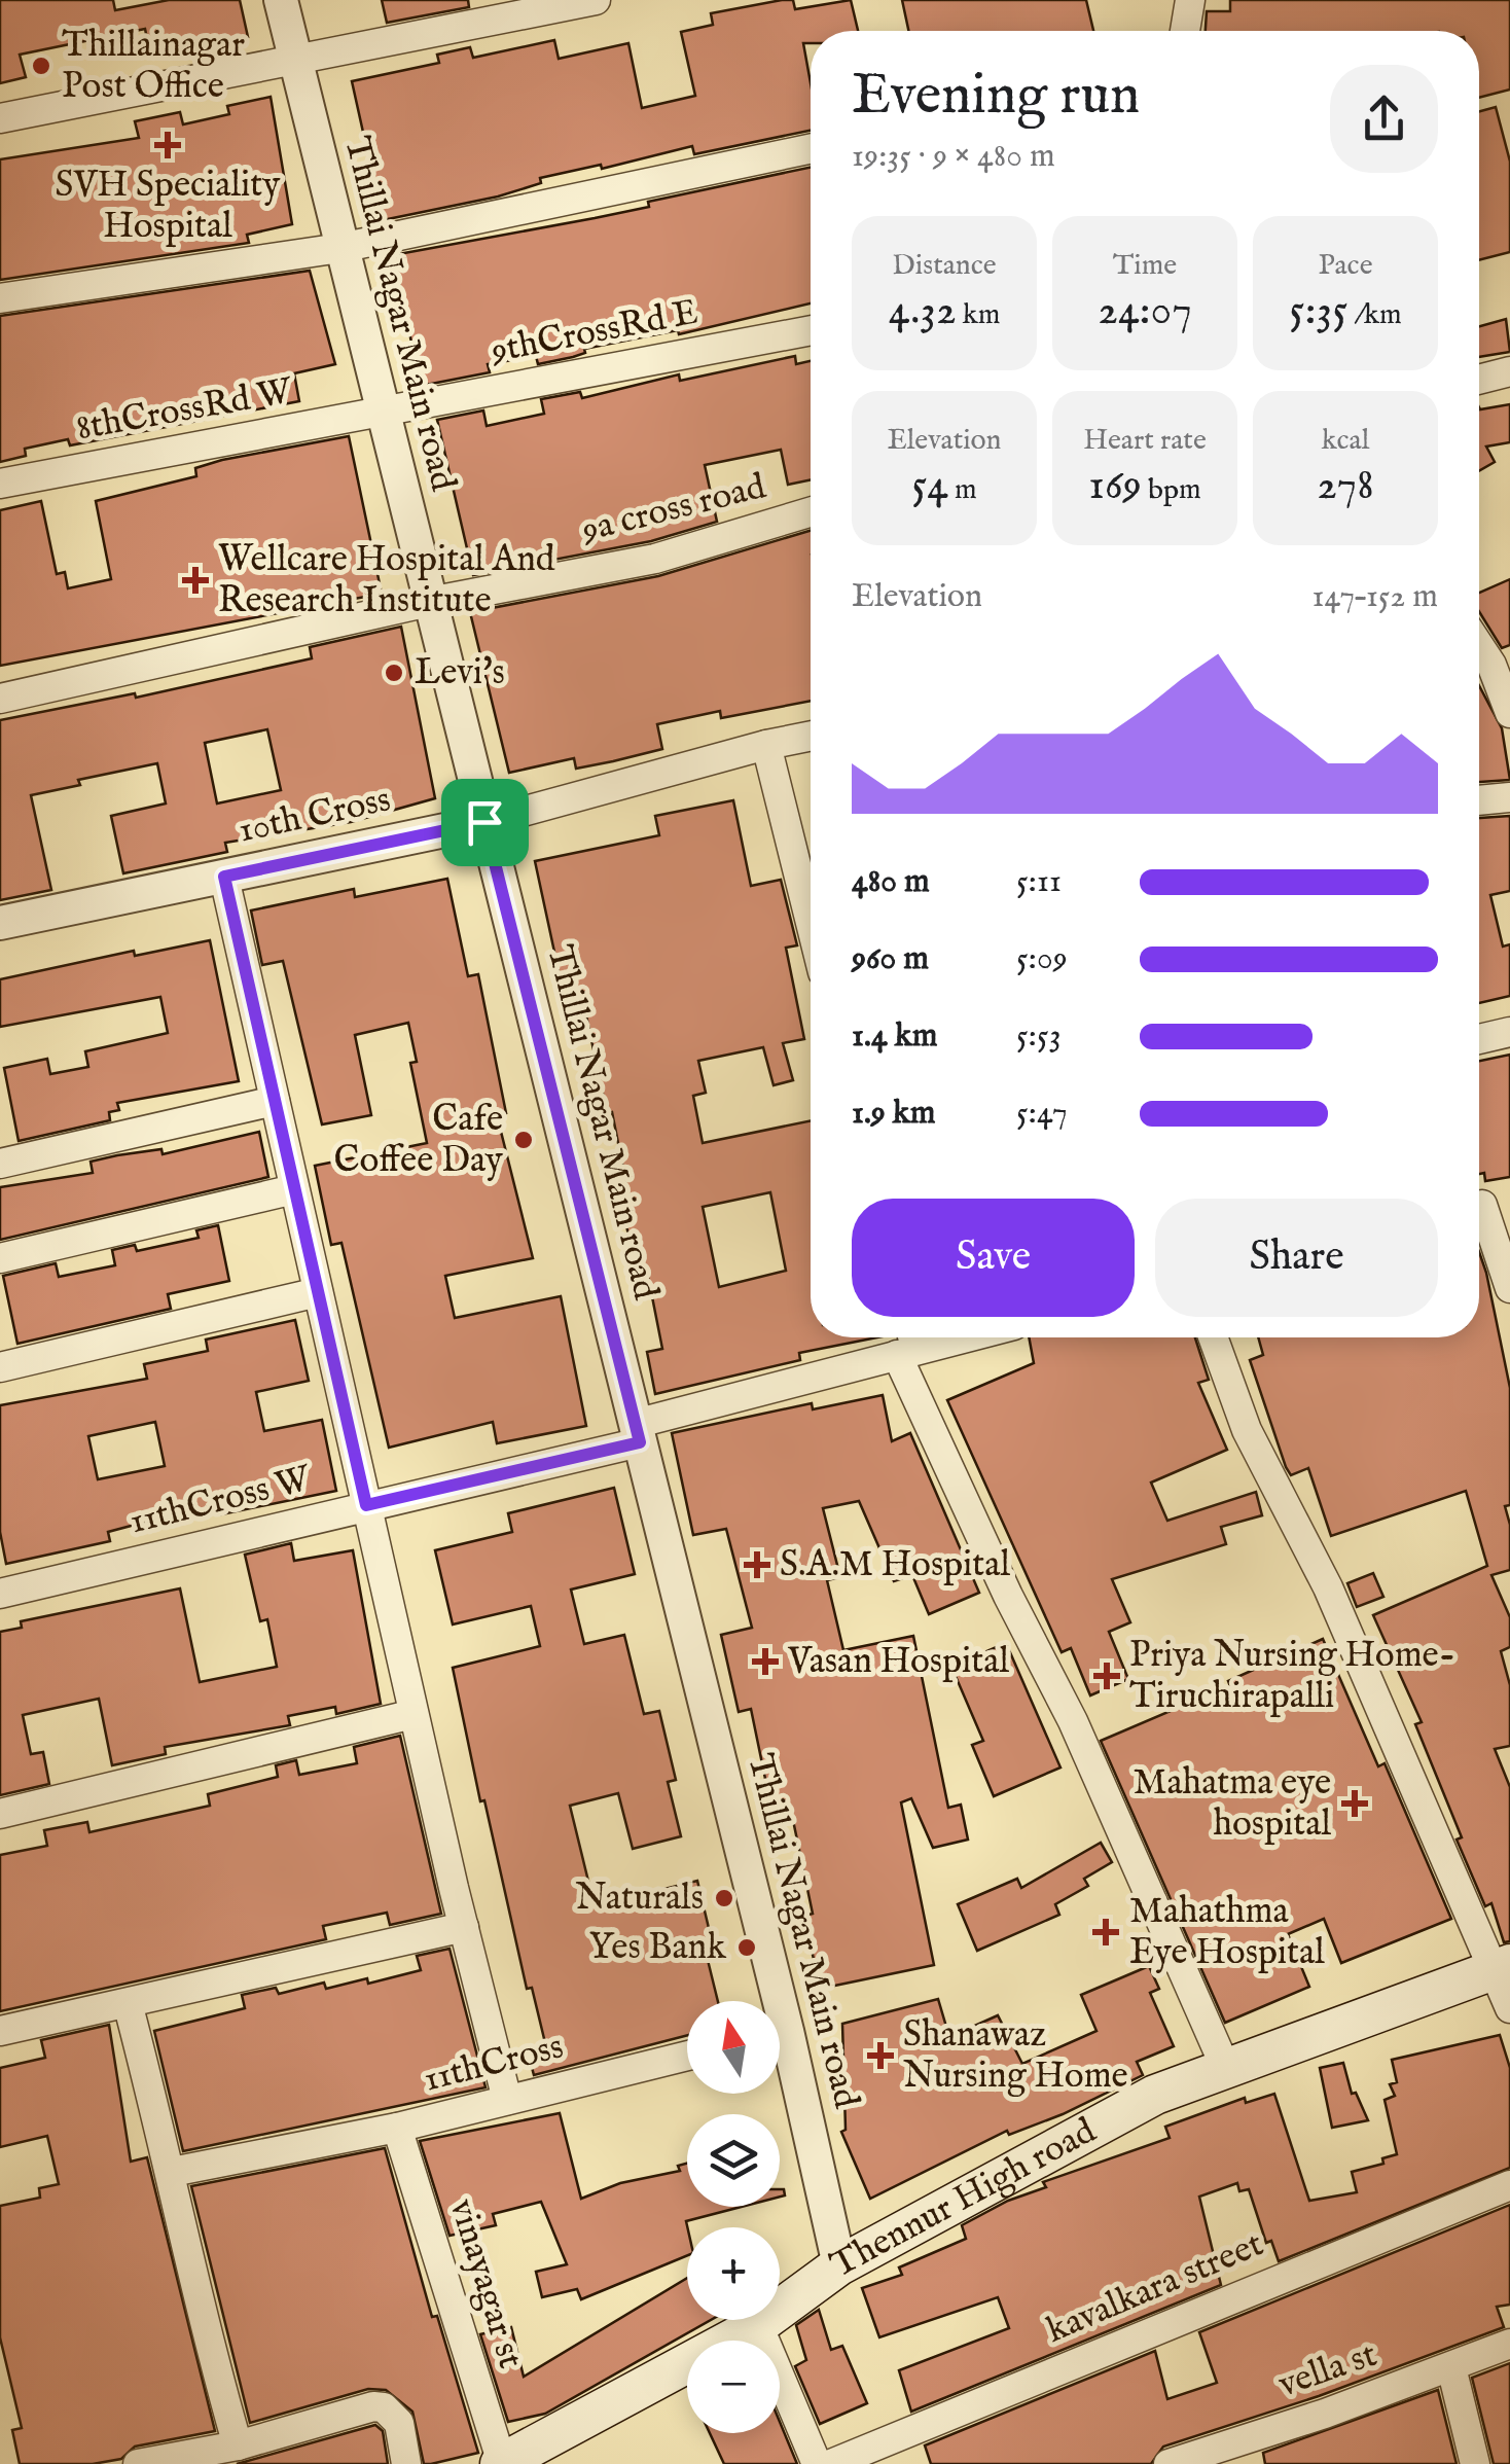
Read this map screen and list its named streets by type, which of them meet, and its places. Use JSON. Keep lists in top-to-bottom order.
{
  "streets": {
    "main road": ["Thennur High road"],
    "street": [
      "Thillai Nagar Main road",
      "9thCrossRd E",
      "8thCrossRd W",
      "9a cross road",
      "10th Cross",
      "11thCross W",
      "11thCross",
      "vinayagar st",
      "kavalkara street",
      "vella st"
    ]
  },
  "crossings": [
    ["Thillai Nagar Main road", "9thCrossRd E"],
    ["Thillai Nagar Main road", "8thCrossRd W"],
    ["Thillai Nagar Main road", "9a cross road"],
    ["Thillai Nagar Main road", "10th Cross"],
    ["Thillai Nagar Main road", "11thCross W"],
    ["Thillai Nagar Main road", "Thennur High road"],
    ["9thCrossRd E", "8thCrossRd W"],
    ["11thCross", "vinayagar st"],
    ["Thennur High road", "vinayagar st"]
  ],
  "places": {
    "other": [
      "Thillainagar Post Office",
      "Levi's",
      "Cafe Coffee Day",
      "Naturals",
      "Yes Bank"
    ],
    "health": [
      "SVH Speciality Hospital",
      "Wellcare Hospital And Research Institute",
      "S.A.M Hospital",
      "Vasan Hospital",
      "Priya Nursing Home- Tiruchirapalli",
      "Mahatma eye hospital",
      "Mahathma Eye Hospital",
      "Shanawaz Nursing Home"
    ]
  },
  "north": "top",
  "page": {
    "heading": ["Evening run", "19:35 · 9 × 480 m"],
    "stats": [
      ["Distance", "4.32 km"],
      ["Time", "24:07"],
      ["Pace", "5:35 /km"],
      ["Elevation", "54 m"],
      ["Heart rate", "169 bpm"],
      ["kcal", "278"]
    ],
    "chart": ["Elevation", "147–152 m"],
    "list": [
      {
        "name": "480 m",
        "note": "5:11"
      },
      {
        "name": "960 m",
        "note": "5:09"
      },
      {
        "name": "1.4 km",
        "note": "5:53"
      },
      {
        "name": "1.9 km",
        "note": "5:47"
      }
    ],
    "buttons": ["Save", "Share"],
    "map_buttons": ["+", "−"]
  }
}
